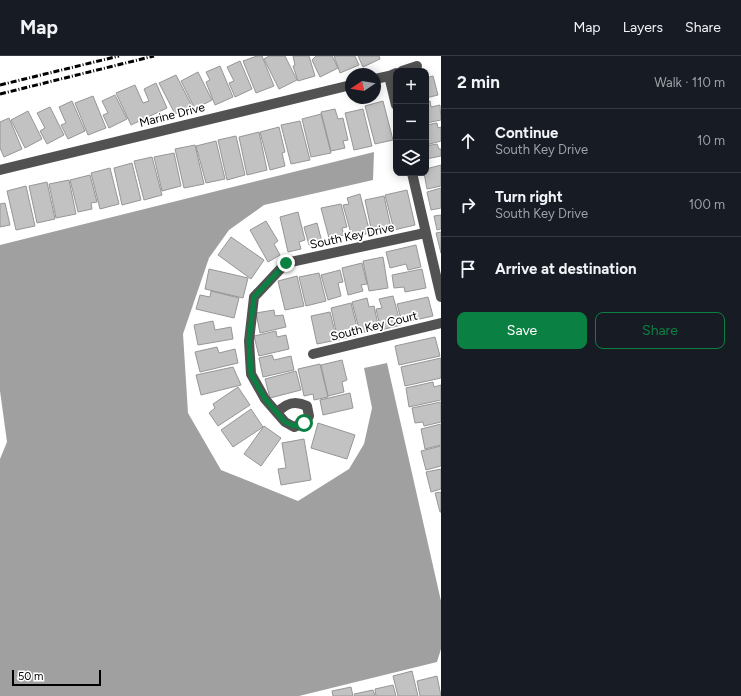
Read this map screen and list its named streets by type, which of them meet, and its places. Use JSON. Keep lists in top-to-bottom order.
{
  "streets": {
    "street": ["Marine Drive", "South Key Drive", "South Key Court"]
  },
  "scale_bar": "50 m",
  "north": "left",
  "page": {
    "header": "Map",
    "nav": ["Map", "Layers", "Share"],
    "heading": ["2 min", "Walk · 110 m"],
    "map_buttons": ["+", "−"],
    "list": [
      ["Continue", "South Key Drive", "10 m"],
      ["Turn right", "South Key Drive", "100 m"],
      "Arrive at destination"
    ],
    "buttons": ["Save", "Share"],
    "scale": "50 m"
  }
}
